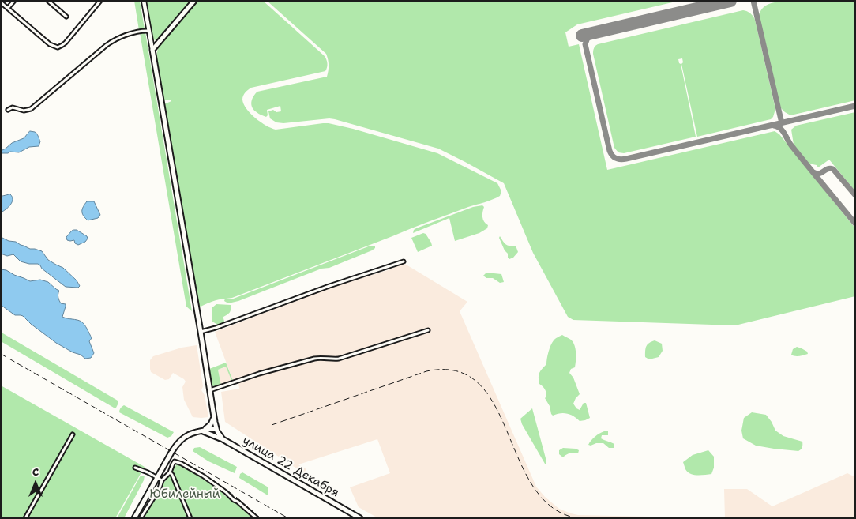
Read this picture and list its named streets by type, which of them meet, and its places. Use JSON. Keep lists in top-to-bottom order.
{
  "streets": {
    "main road": ["улица 22 Декабря"]
  },
  "parks": ["Юбилейный"],
  "north": "top"
}
